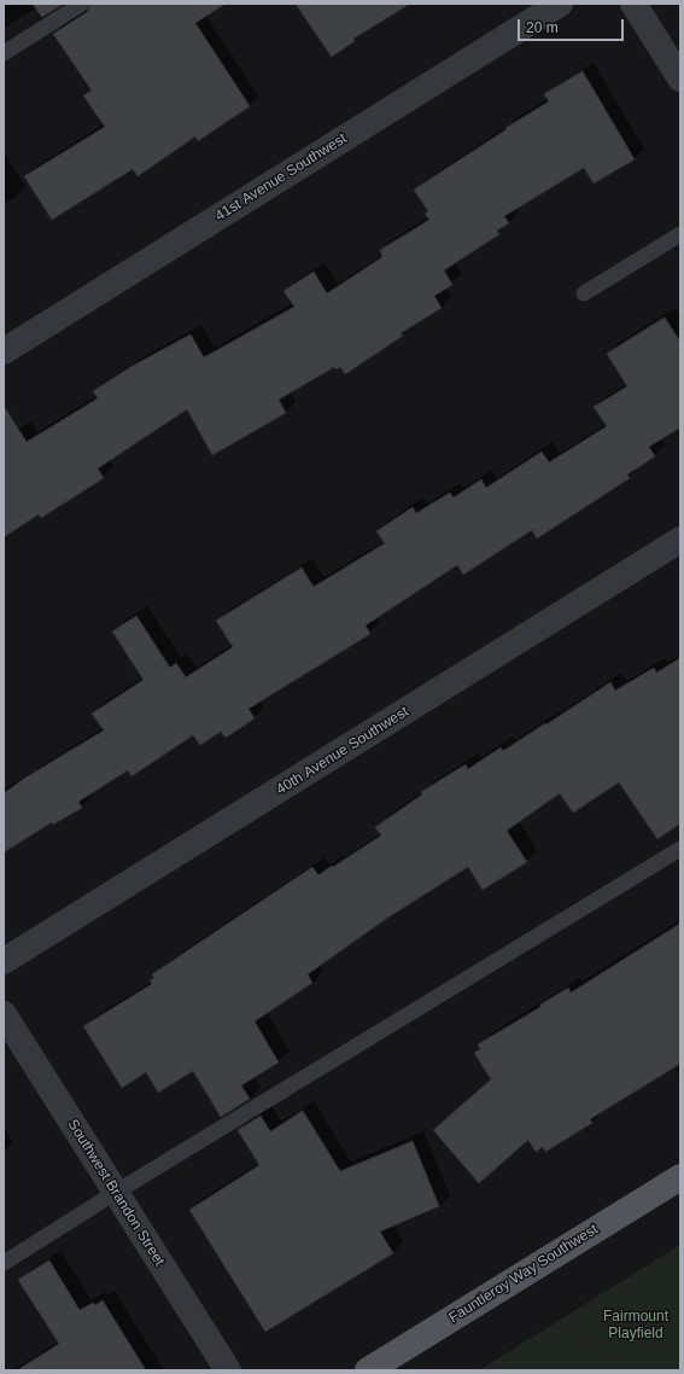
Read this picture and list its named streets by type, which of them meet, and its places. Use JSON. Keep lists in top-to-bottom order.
{
  "streets": {
    "main road": ["Fauntleroy Way Southwest"],
    "street": ["41st Avenue Southwest", "40th Avenue Southwest", "Southwest Brandon Street"]
  },
  "parks": ["Fairmount Playfield"],
  "scale_bar": "20 m"
}
